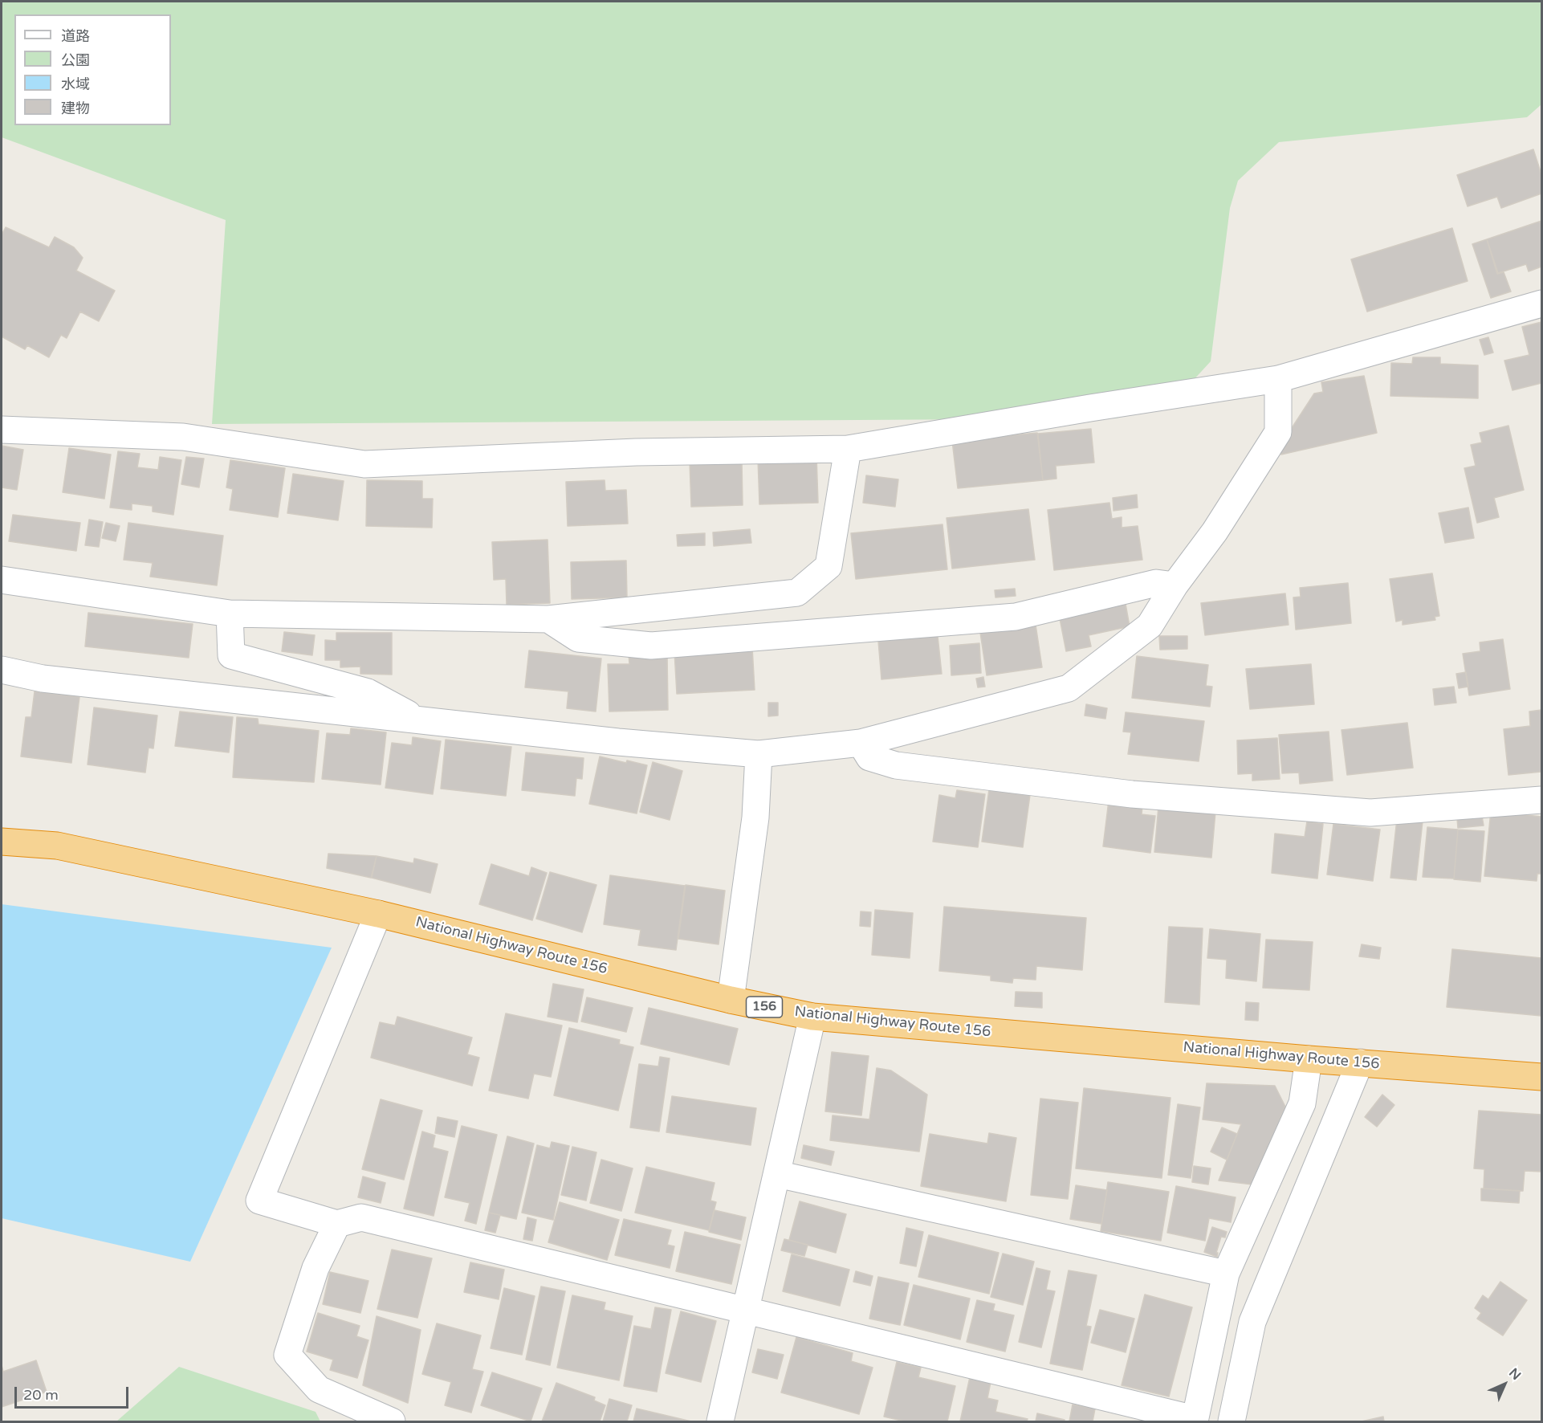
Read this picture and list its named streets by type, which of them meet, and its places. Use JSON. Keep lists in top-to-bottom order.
{
  "streets": {
    "highway": ["National Highway Route 156", "156"]
  },
  "legend": [
    "道路",
    "公園",
    "水域",
    "建物"
  ],
  "scale_bar": "20 m",
  "north": "top right"
}
